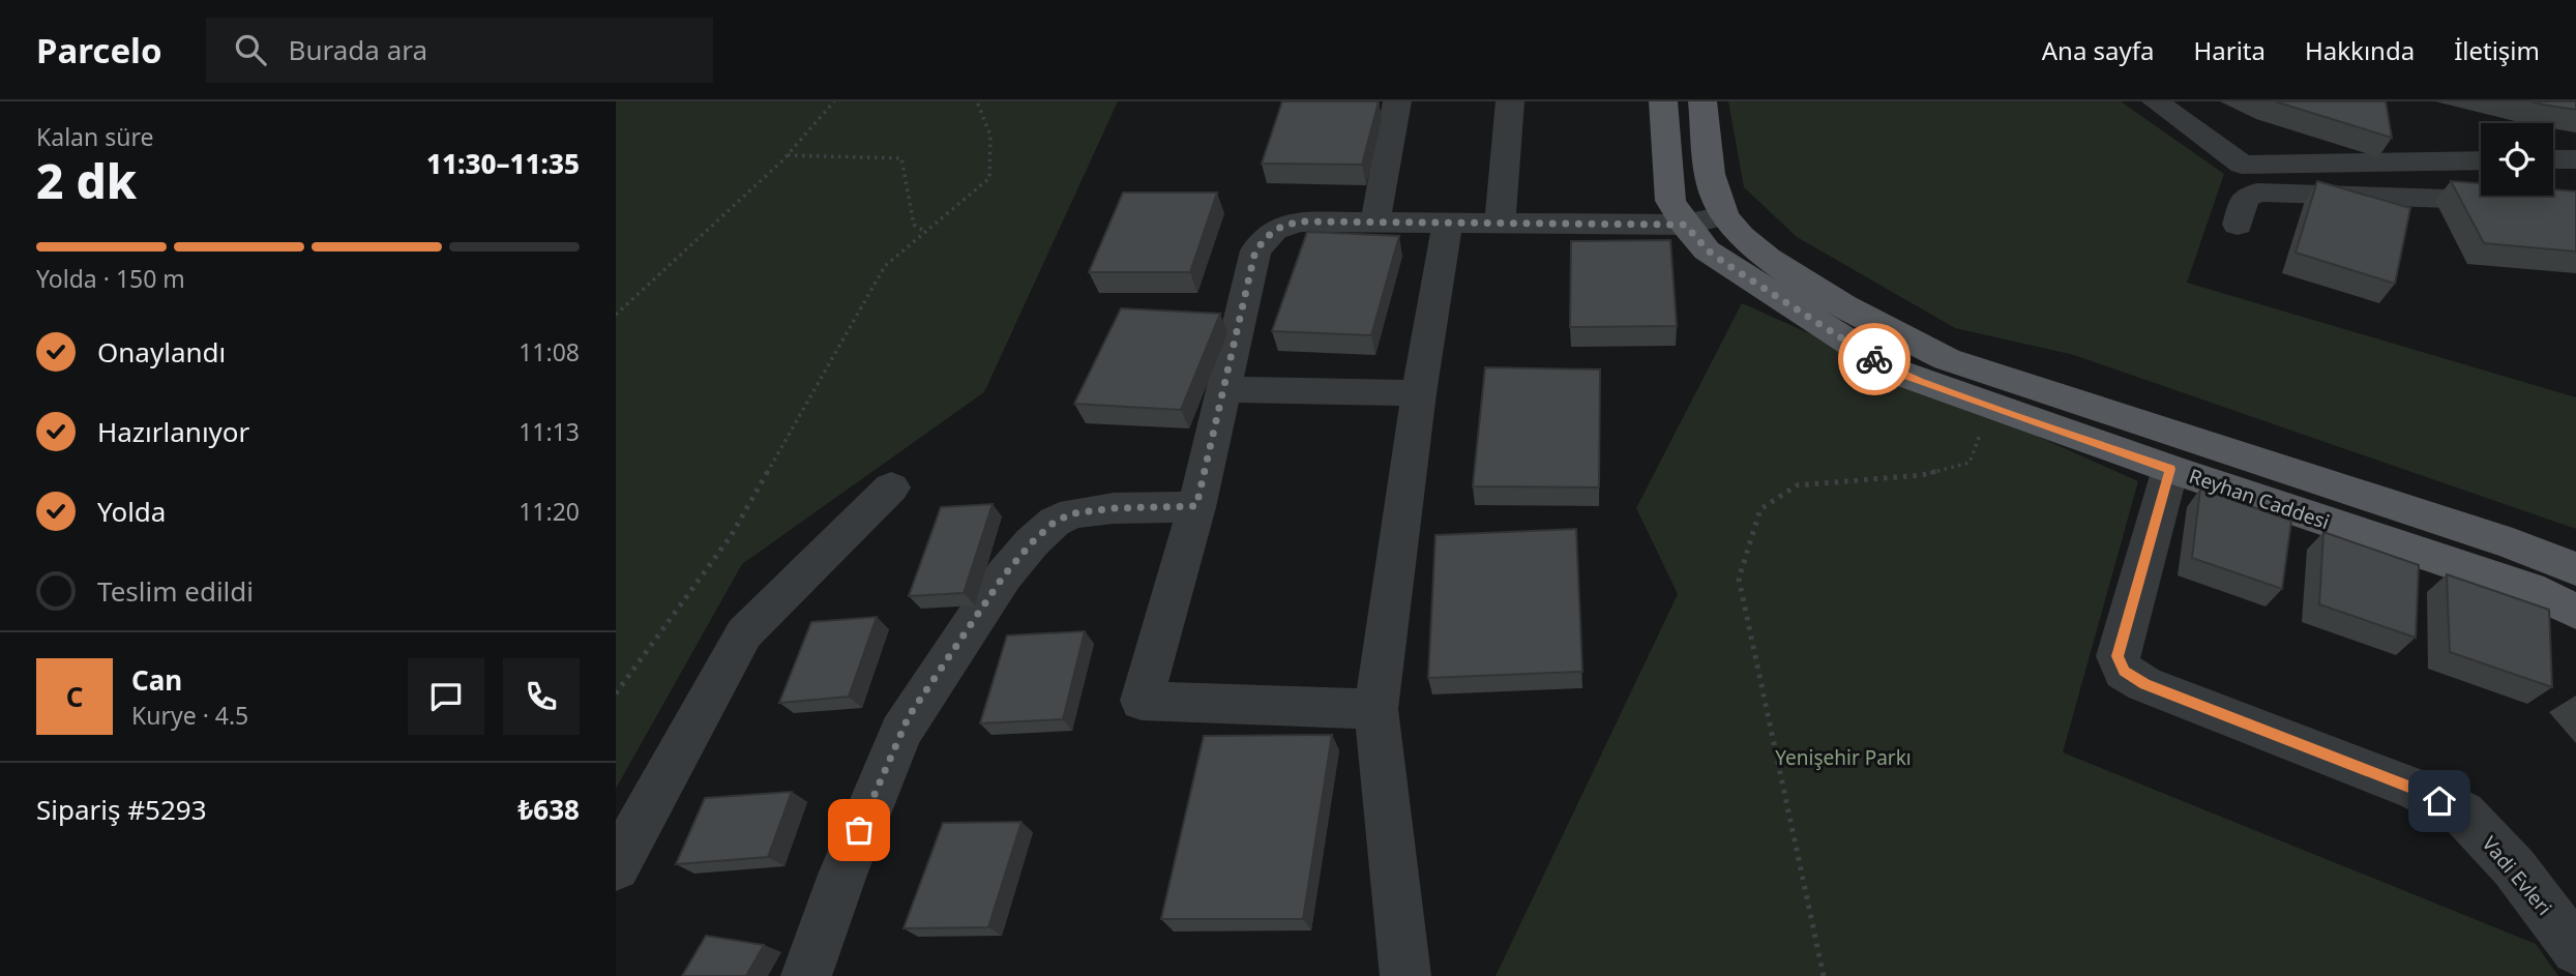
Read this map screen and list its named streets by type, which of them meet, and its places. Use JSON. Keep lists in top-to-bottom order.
{
  "streets": {
    "main road": ["Reyhan Caddesi"],
    "lane": ["Vadi Evleri"]
  },
  "crossings": [
    ["Reyhan Caddesi", "Vadi Evleri"]
  ],
  "parks": ["Yenişehir Parkı"],
  "page": {
    "header": "Parcelo",
    "search": "Burada ara",
    "nav": [
      "Ana sayfa",
      "Harita",
      "Hakkında",
      "İletişim"
    ],
    "heading": ["2 dk", "Kalan süre", "11:30–11:35"],
    "panel": [
      "Can",
      "Kurye · 4.5",
      "Sipariş #5293",
      "₺638"
    ],
    "bar": "Yolda · 150 m",
    "list": [
      ["Onaylandı", "11:08"],
      ["Hazırlanıyor", "11:13"],
      ["Yolda", "11:20"],
      "Teslim edildi"
    ],
    "round": "C"
  }
}
